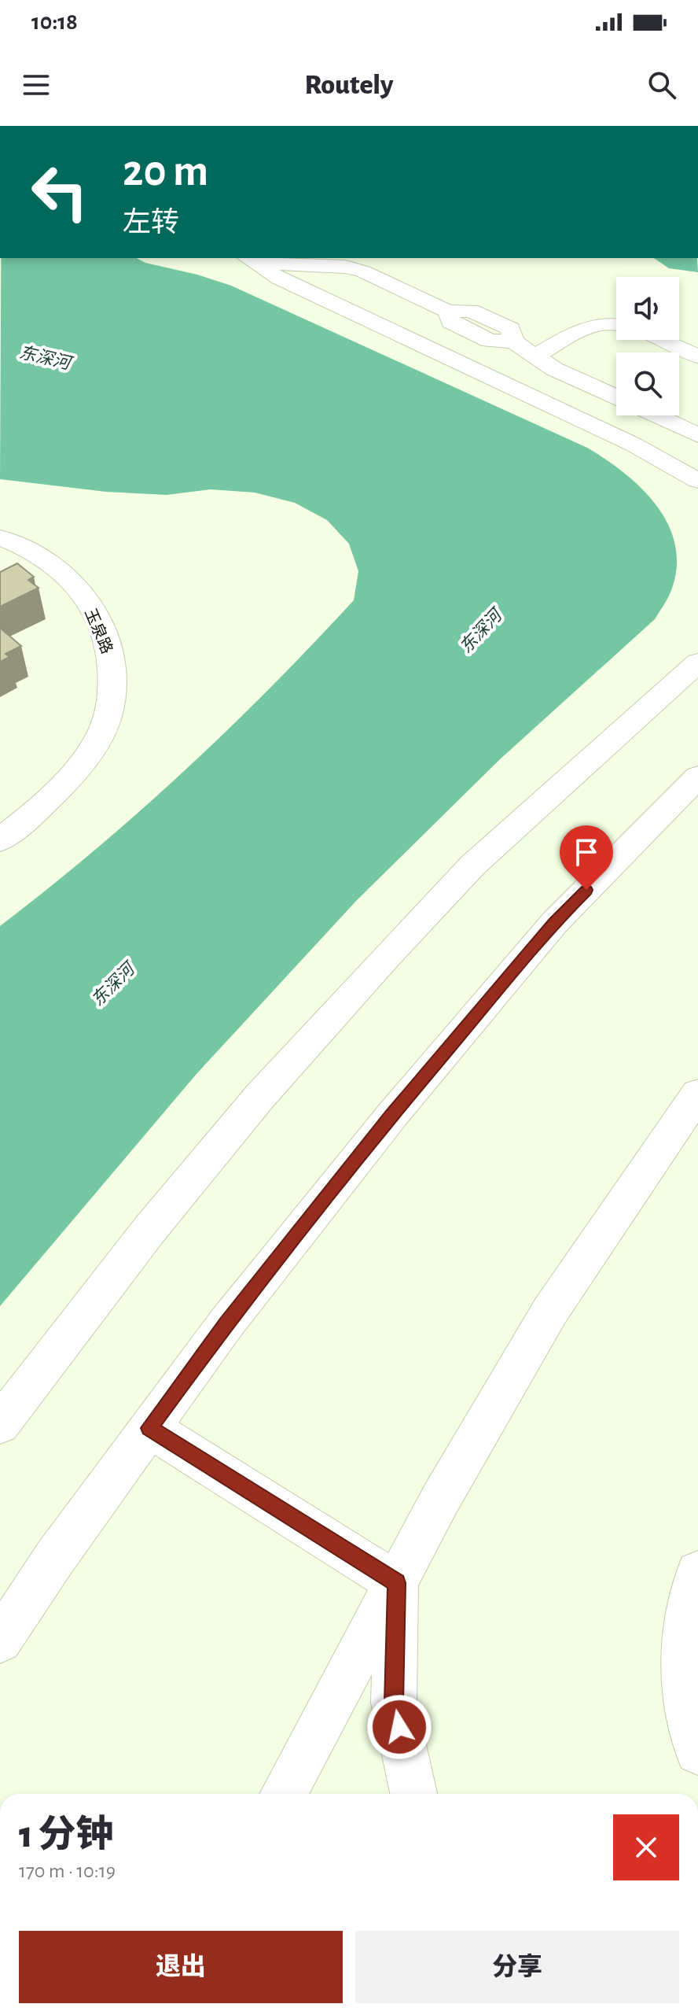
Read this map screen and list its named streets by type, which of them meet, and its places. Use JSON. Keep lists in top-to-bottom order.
{
  "streets": {
    "street": ["玉泉路"]
  },
  "water": ["东深河"],
  "page": {
    "status": "10:18",
    "header": "Routely",
    "turn": ["20 m", "左转"],
    "heading": ["1 分钟", "170 m · 10:19"],
    "buttons": ["退出", "分享"]
  }
}
